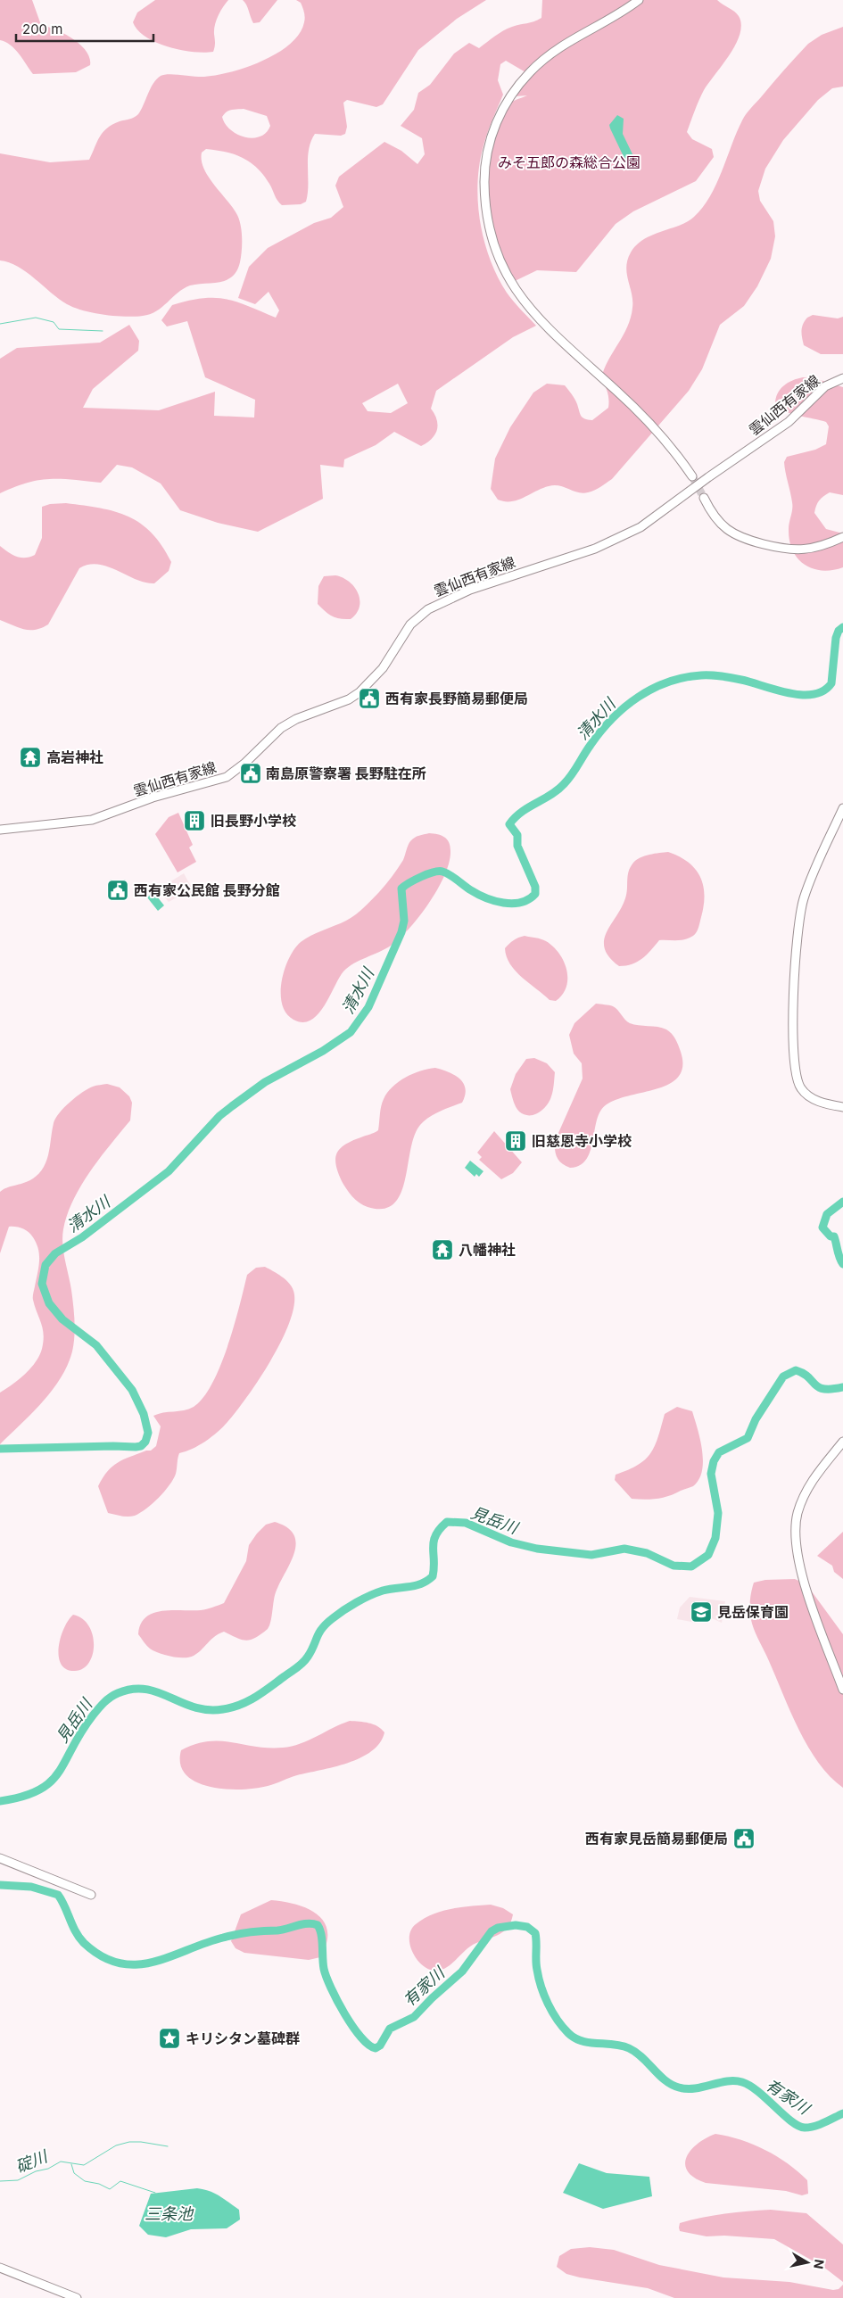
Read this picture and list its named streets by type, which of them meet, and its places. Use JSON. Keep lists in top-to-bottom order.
{
  "streets": {
    "street": ["雲仙西有家線"]
  },
  "water": [
    "清水川",
    "見岳川",
    "有家川",
    "碇川",
    "三条池"
  ],
  "parks": ["みそ五郎の森総合公園"],
  "places": {
    "public building": [
      "西有家長野簡易郵便局",
      "南島原警察署 長野駐在所",
      "西有家公民館 長野分館",
      "西有家見岳簡易郵便局"
    ],
    "temple": ["高岩神社", "八幡神社"],
    "building": ["旧長野小学校", "旧慈恩寺小学校"],
    "school or university": ["見岳保育園"],
    "place": ["キリシタン墓碑群"]
  },
  "scale_bar": "200 m",
  "north": "right"
}
